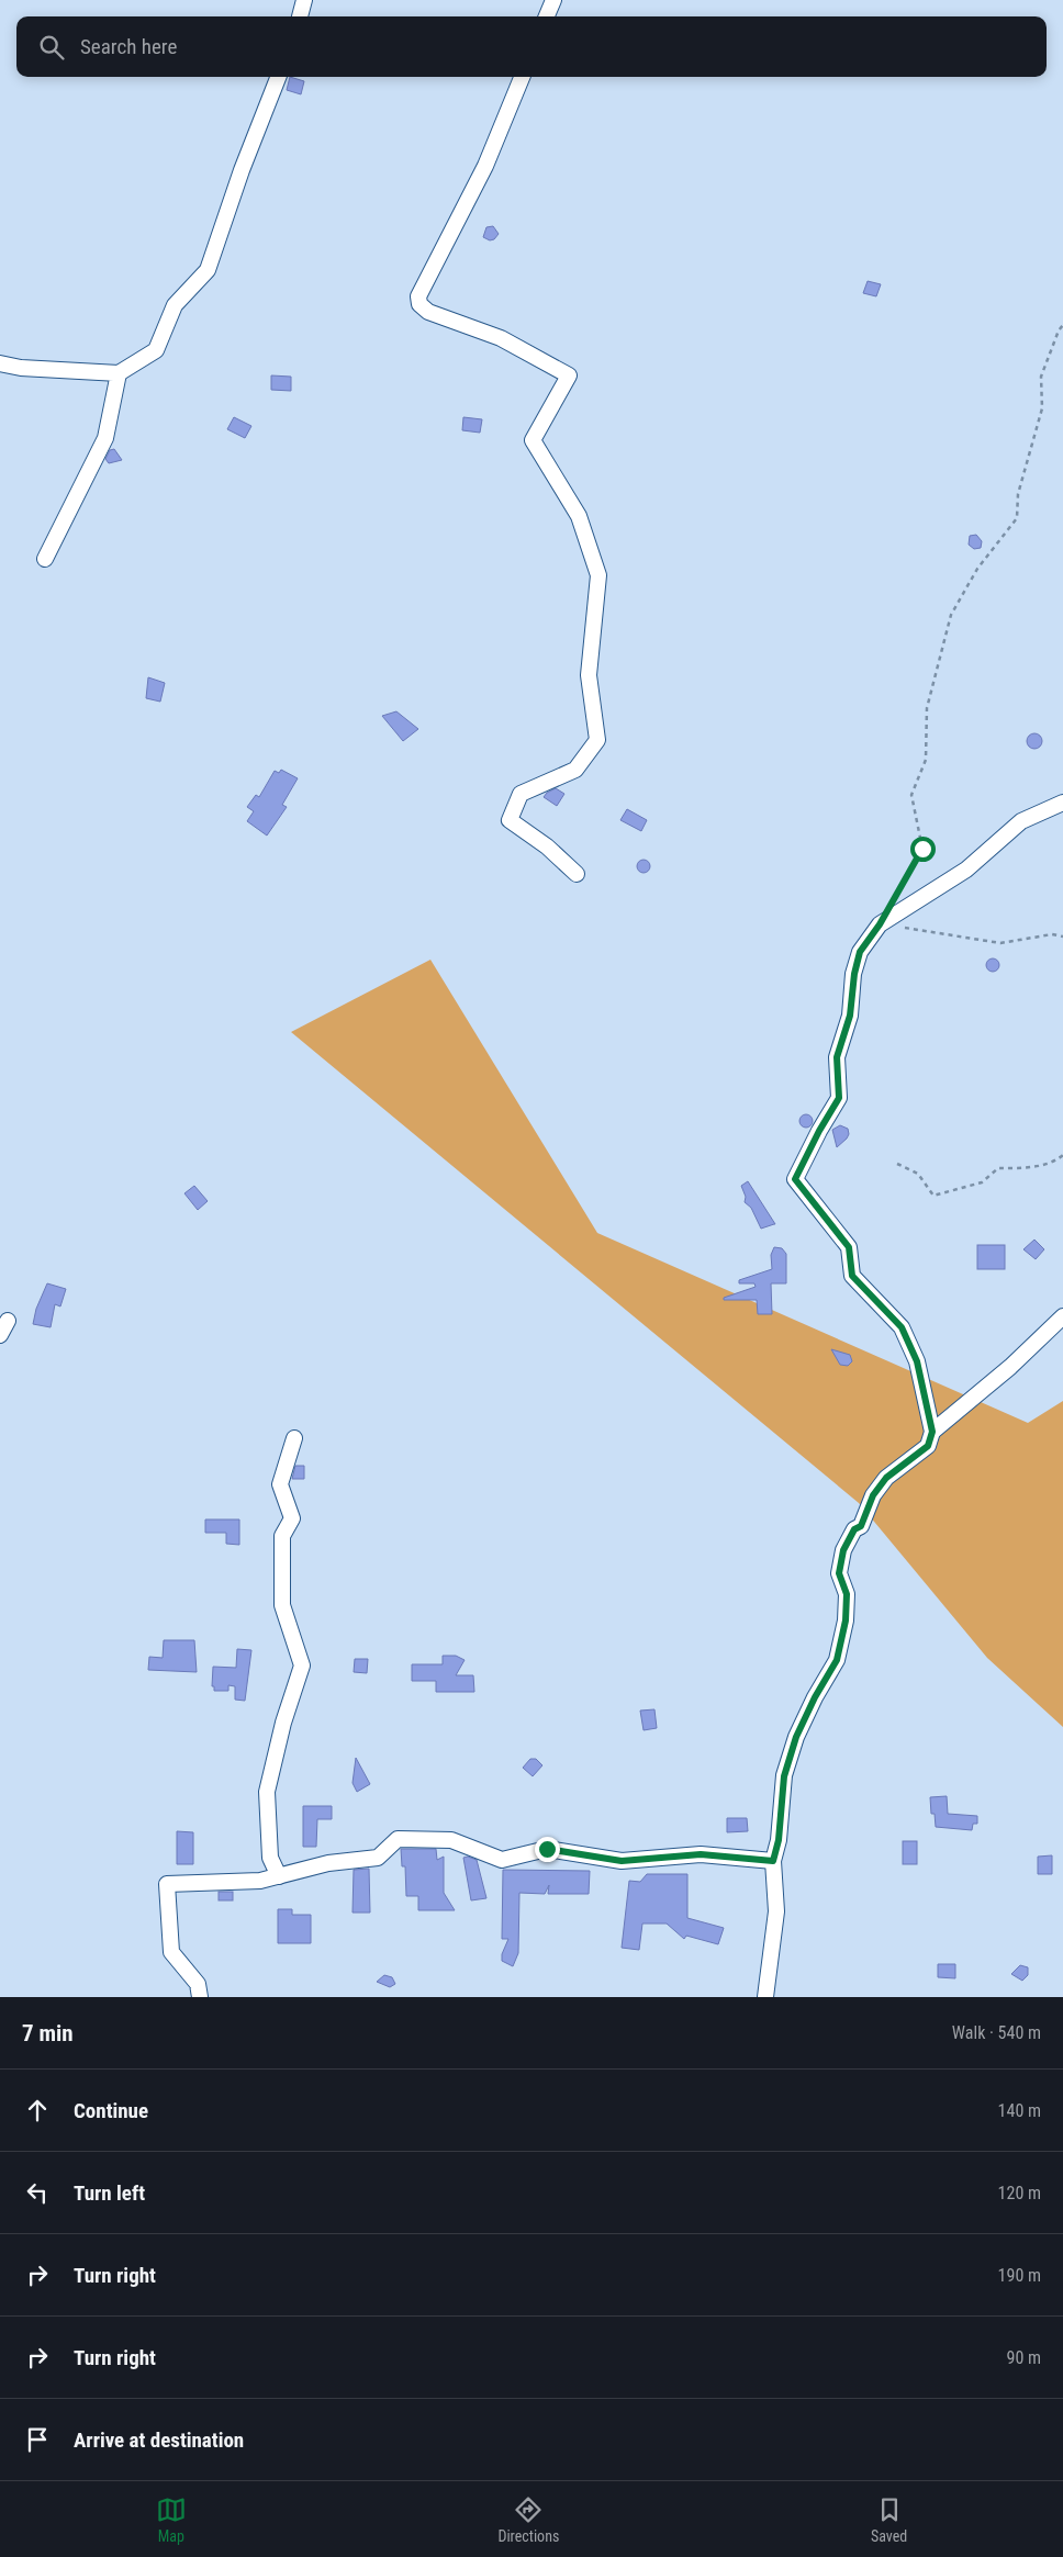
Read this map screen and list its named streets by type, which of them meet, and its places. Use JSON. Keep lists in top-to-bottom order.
{
  "page": {
    "search": "Search here",
    "heading": ["7 min", "Walk · 540 m"],
    "list": [
      ["Continue", "140 m"],
      ["Turn left", "120 m"],
      ["Turn right", "190 m"],
      ["Turn right", "90 m"],
      "Arrive at destination"
    ],
    "nav": ["Map", "Directions", "Saved"]
  }
}
